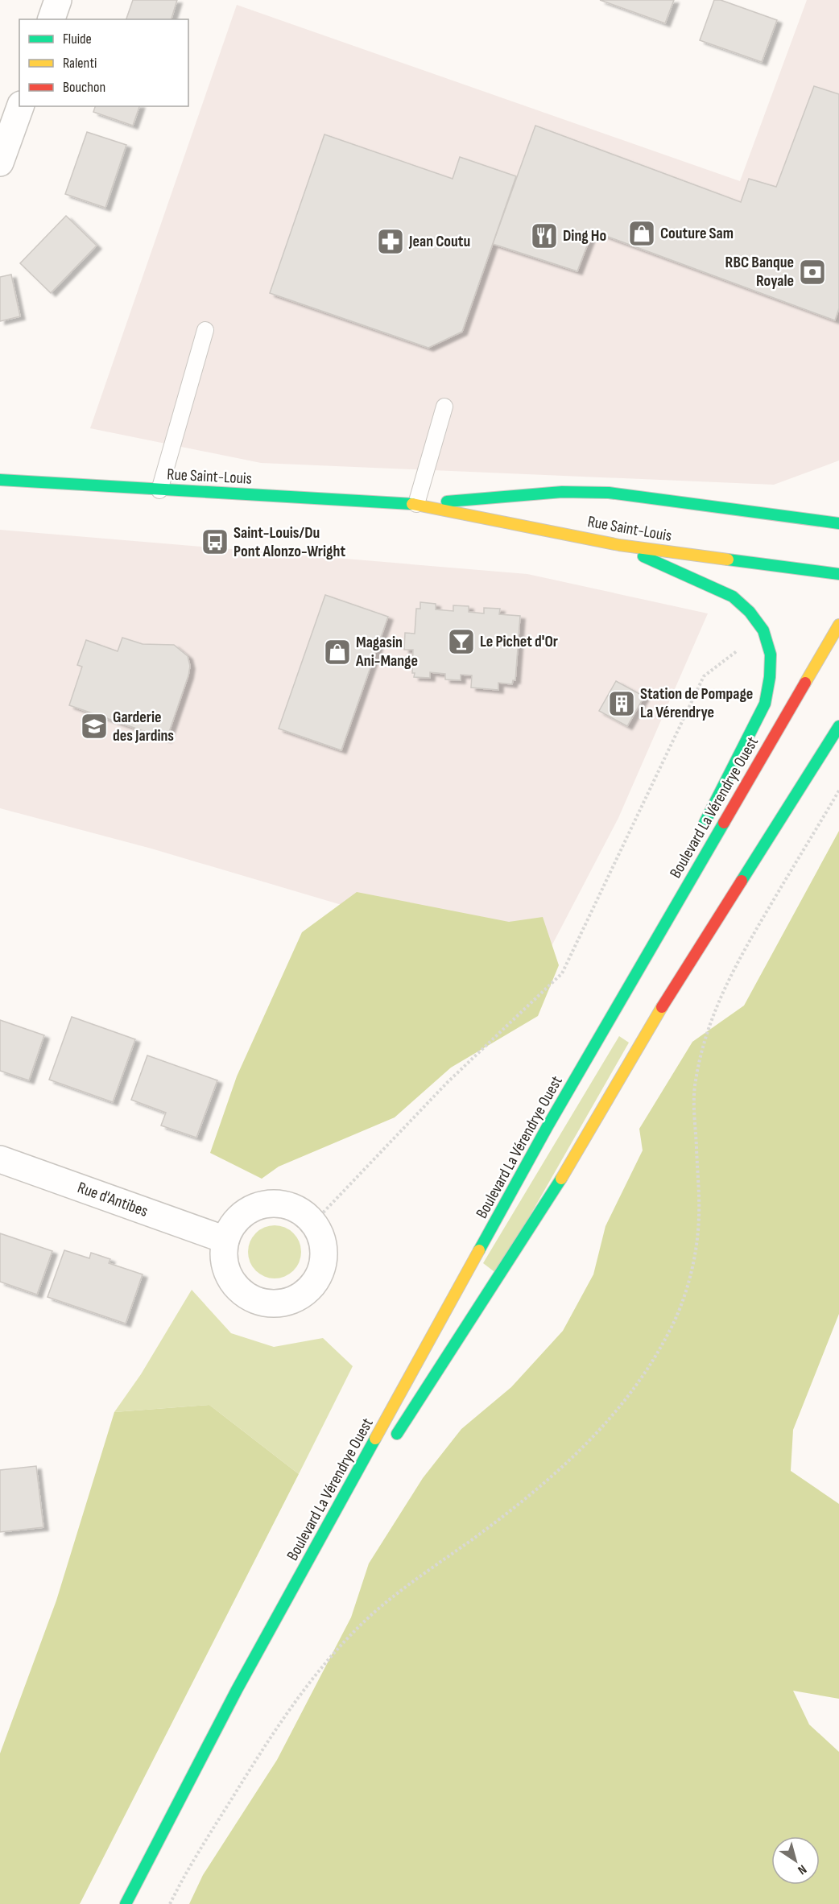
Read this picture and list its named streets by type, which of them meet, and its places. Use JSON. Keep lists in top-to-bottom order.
{
  "streets": {
    "main road": ["Rue Saint-Louis", "Boulevard La Vérendrye Ouest"],
    "street": ["Rue d'Antibes"]
  },
  "places": {
    "shop": ["Couture Sam", "Magasin Ani-Mange"],
    "restaurant": ["Ding Ho"],
    "pharmacy": ["Jean Coutu"],
    "bank": ["RBC Banque Royale"],
    "bus stop": ["Saint-Louis/Du Pont Alonzo-Wright"],
    "bar": ["Le Pichet d'Or"],
    "building": ["Station de Pompage La Vérendrye"],
    "school or university": ["Garderie des Jardins"]
  },
  "legend": ["Fluide", "Ralenti", "Bouchon"],
  "north": "bottom right"
}
